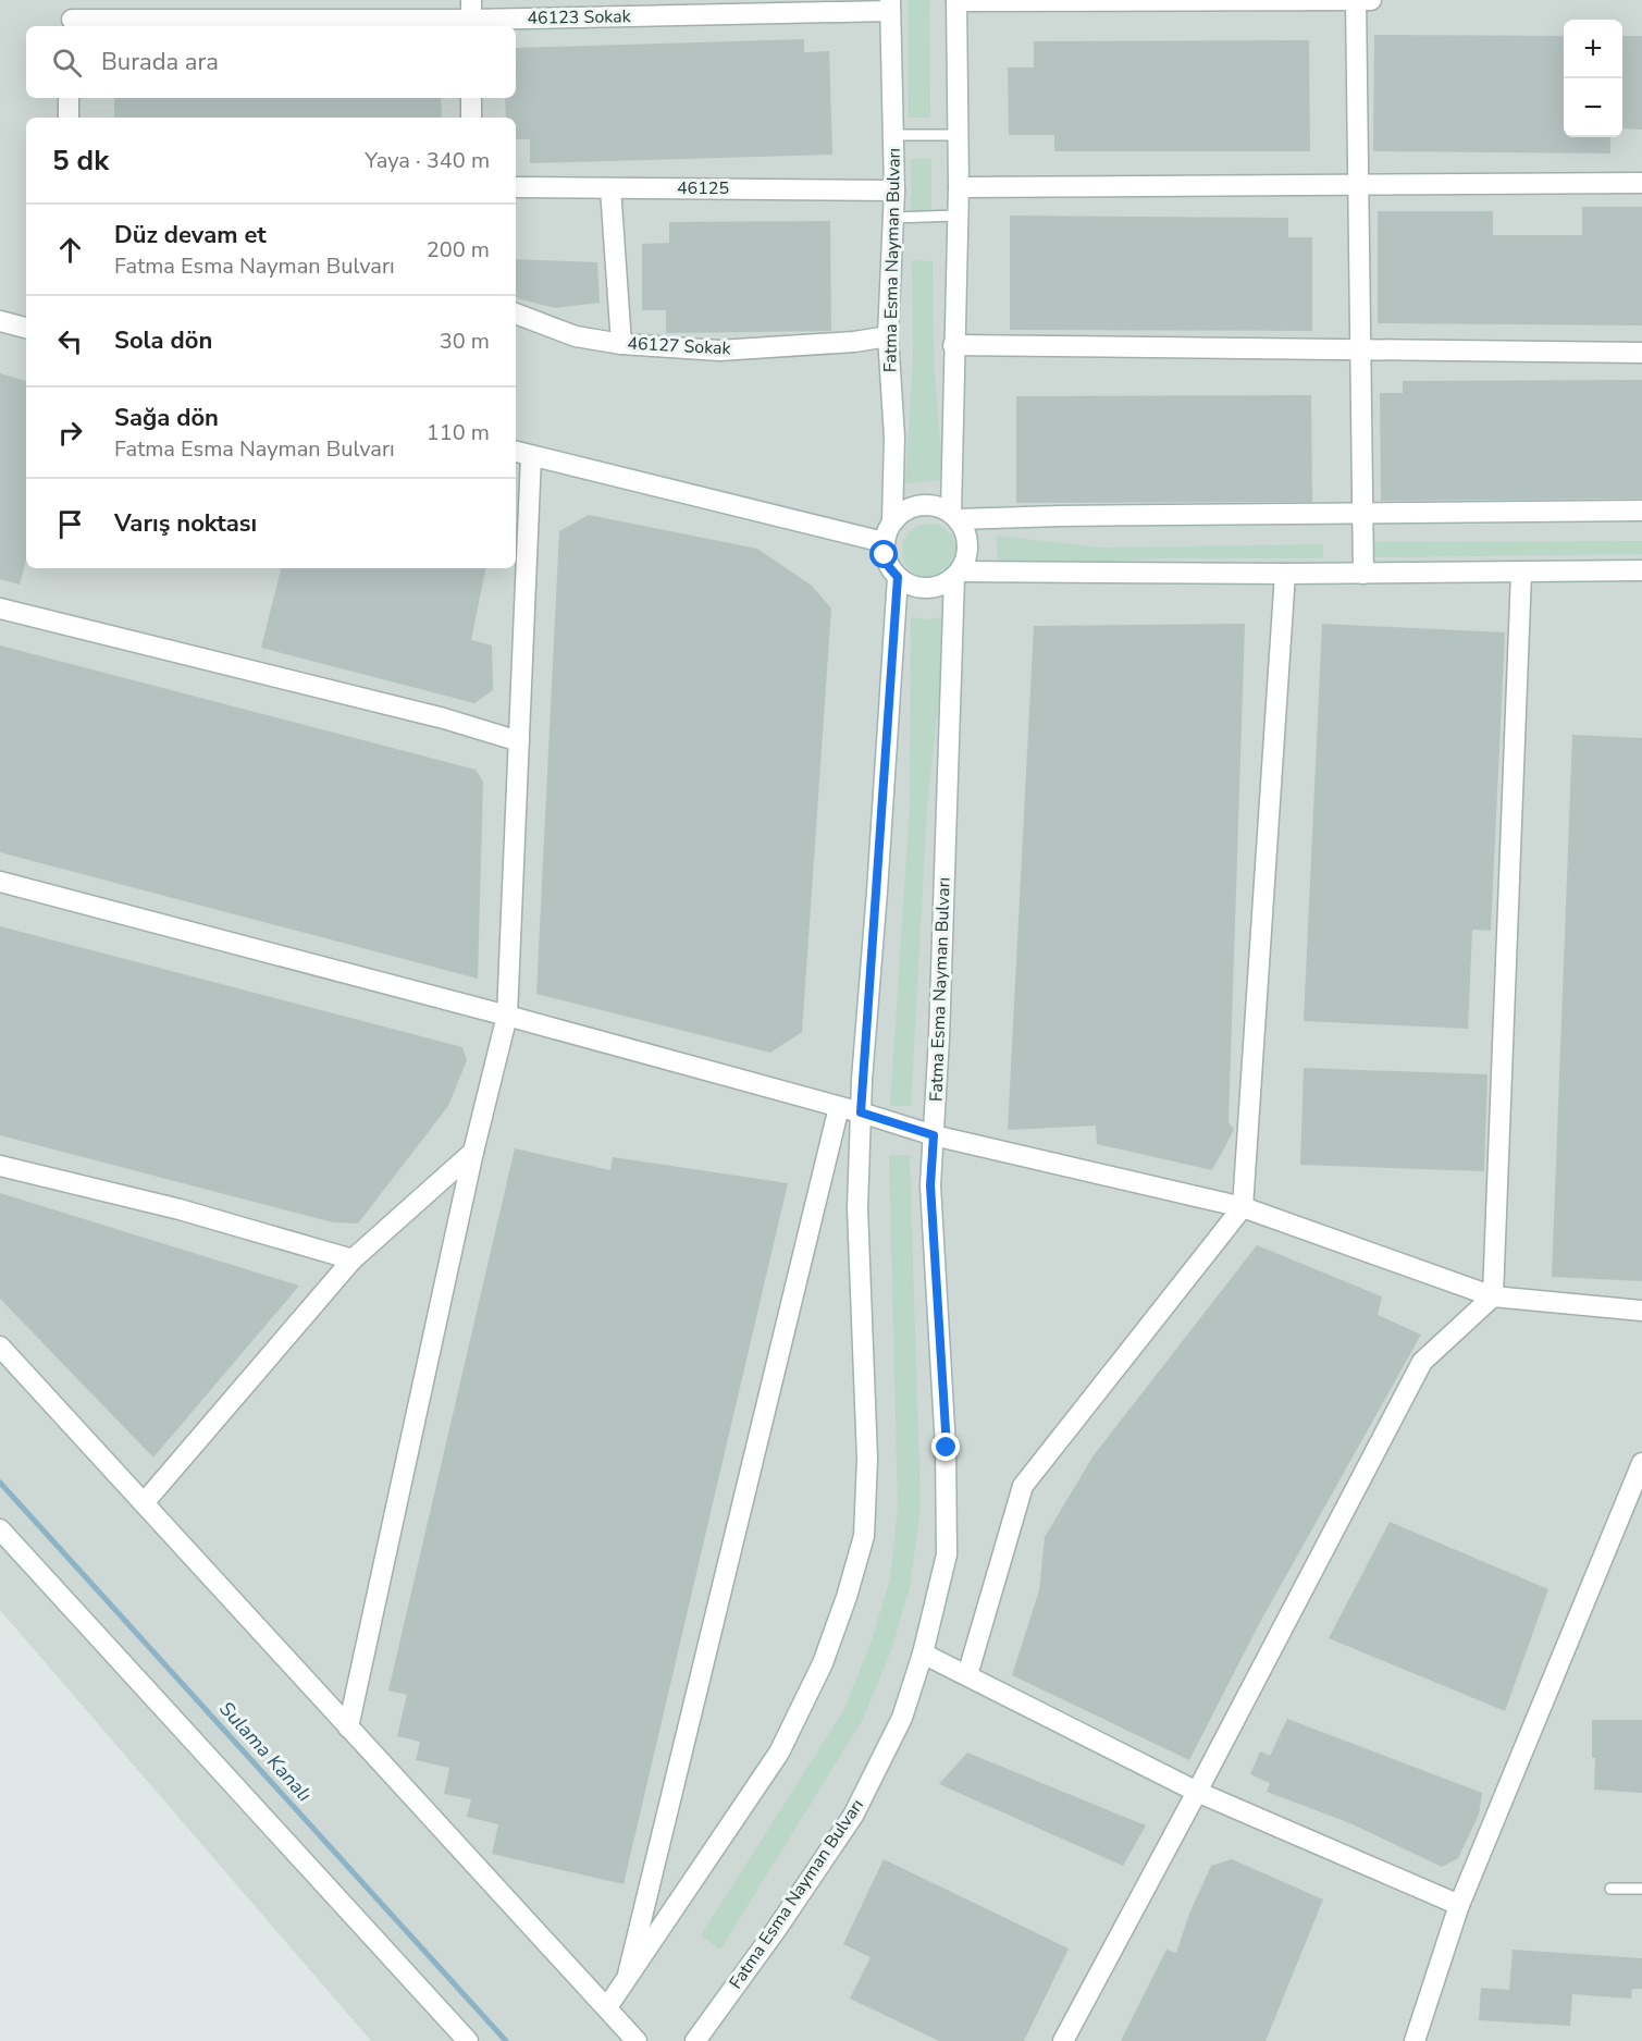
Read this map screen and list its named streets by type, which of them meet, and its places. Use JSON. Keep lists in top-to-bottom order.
{
  "streets": {
    "street": [
      "46123 Sokak",
      "46125",
      "Fatma Esma Nayman Bulvarı",
      "46127 Sokak"
    ]
  },
  "crossings": [
    ["46123 Sokak", "Fatma Esma Nayman Bulvarı"],
    ["46125", "Fatma Esma Nayman Bulvarı"],
    ["Fatma Esma Nayman Bulvarı", "46127 Sokak"]
  ],
  "water": ["Sulama Kanalı"],
  "page": {
    "map_buttons": ["+", "−"],
    "search": "Burada ara",
    "heading": ["5 dk", "Yaya · 340 m"],
    "list": [
      ["Düz devam et", "Fatma Esma Nayman Bulvarı", "200 m"],
      ["Sola dön", "30 m"],
      ["Sağa dön", "Fatma Esma Nayman Bulvarı", "110 m"],
      "Varış noktası"
    ]
  }
}
